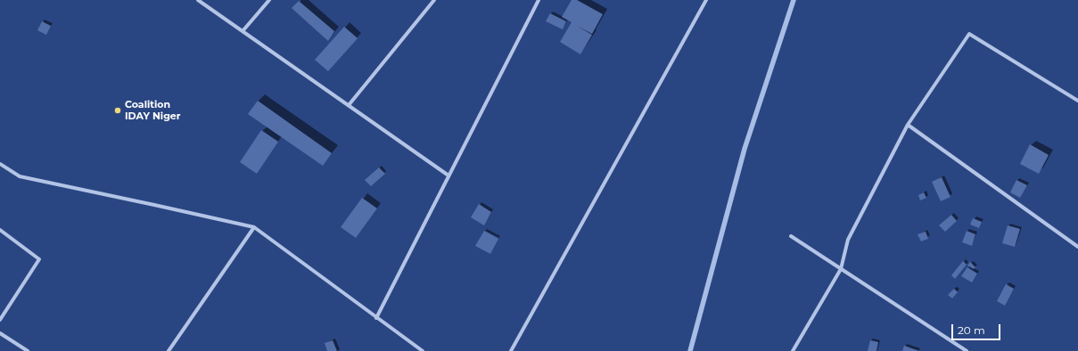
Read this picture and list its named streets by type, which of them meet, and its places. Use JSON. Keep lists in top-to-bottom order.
{
  "places": ["Coalition IDAY Niger"],
  "scale_bar": "20 m"
}
